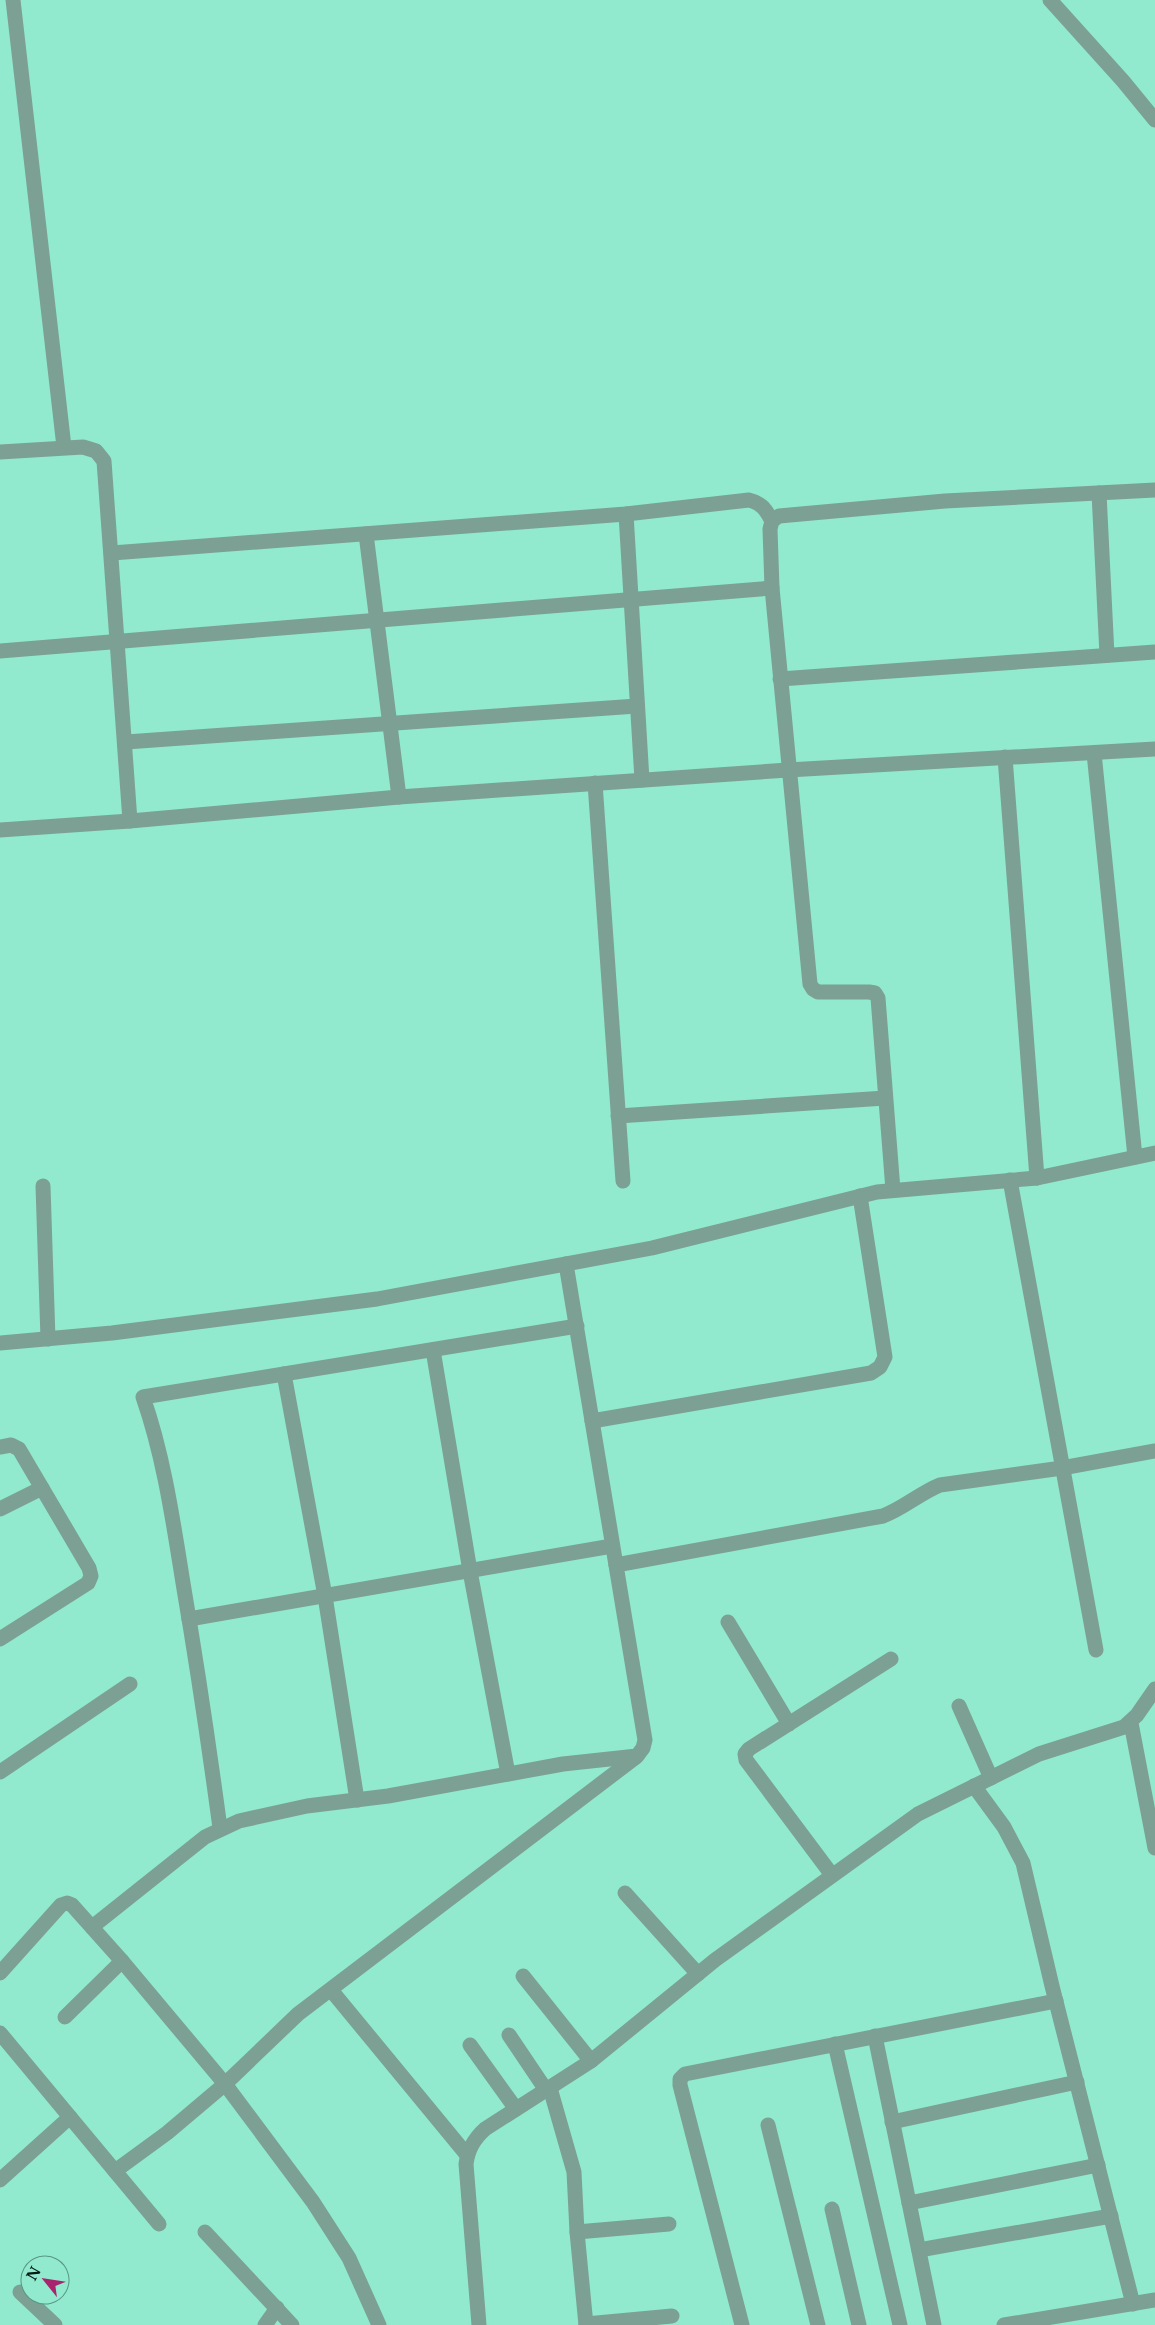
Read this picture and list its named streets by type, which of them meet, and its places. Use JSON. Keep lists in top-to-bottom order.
{
  "north": "top left"
}
